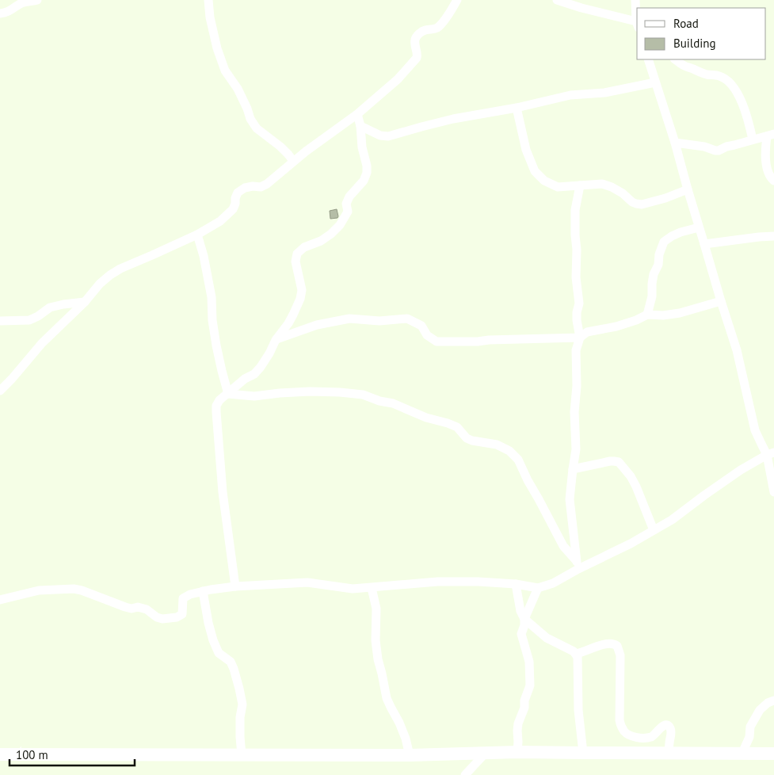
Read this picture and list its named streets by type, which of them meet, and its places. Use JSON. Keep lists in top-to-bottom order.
{
  "legend": ["Road", "Building"],
  "scale_bar": "100 m"
}
